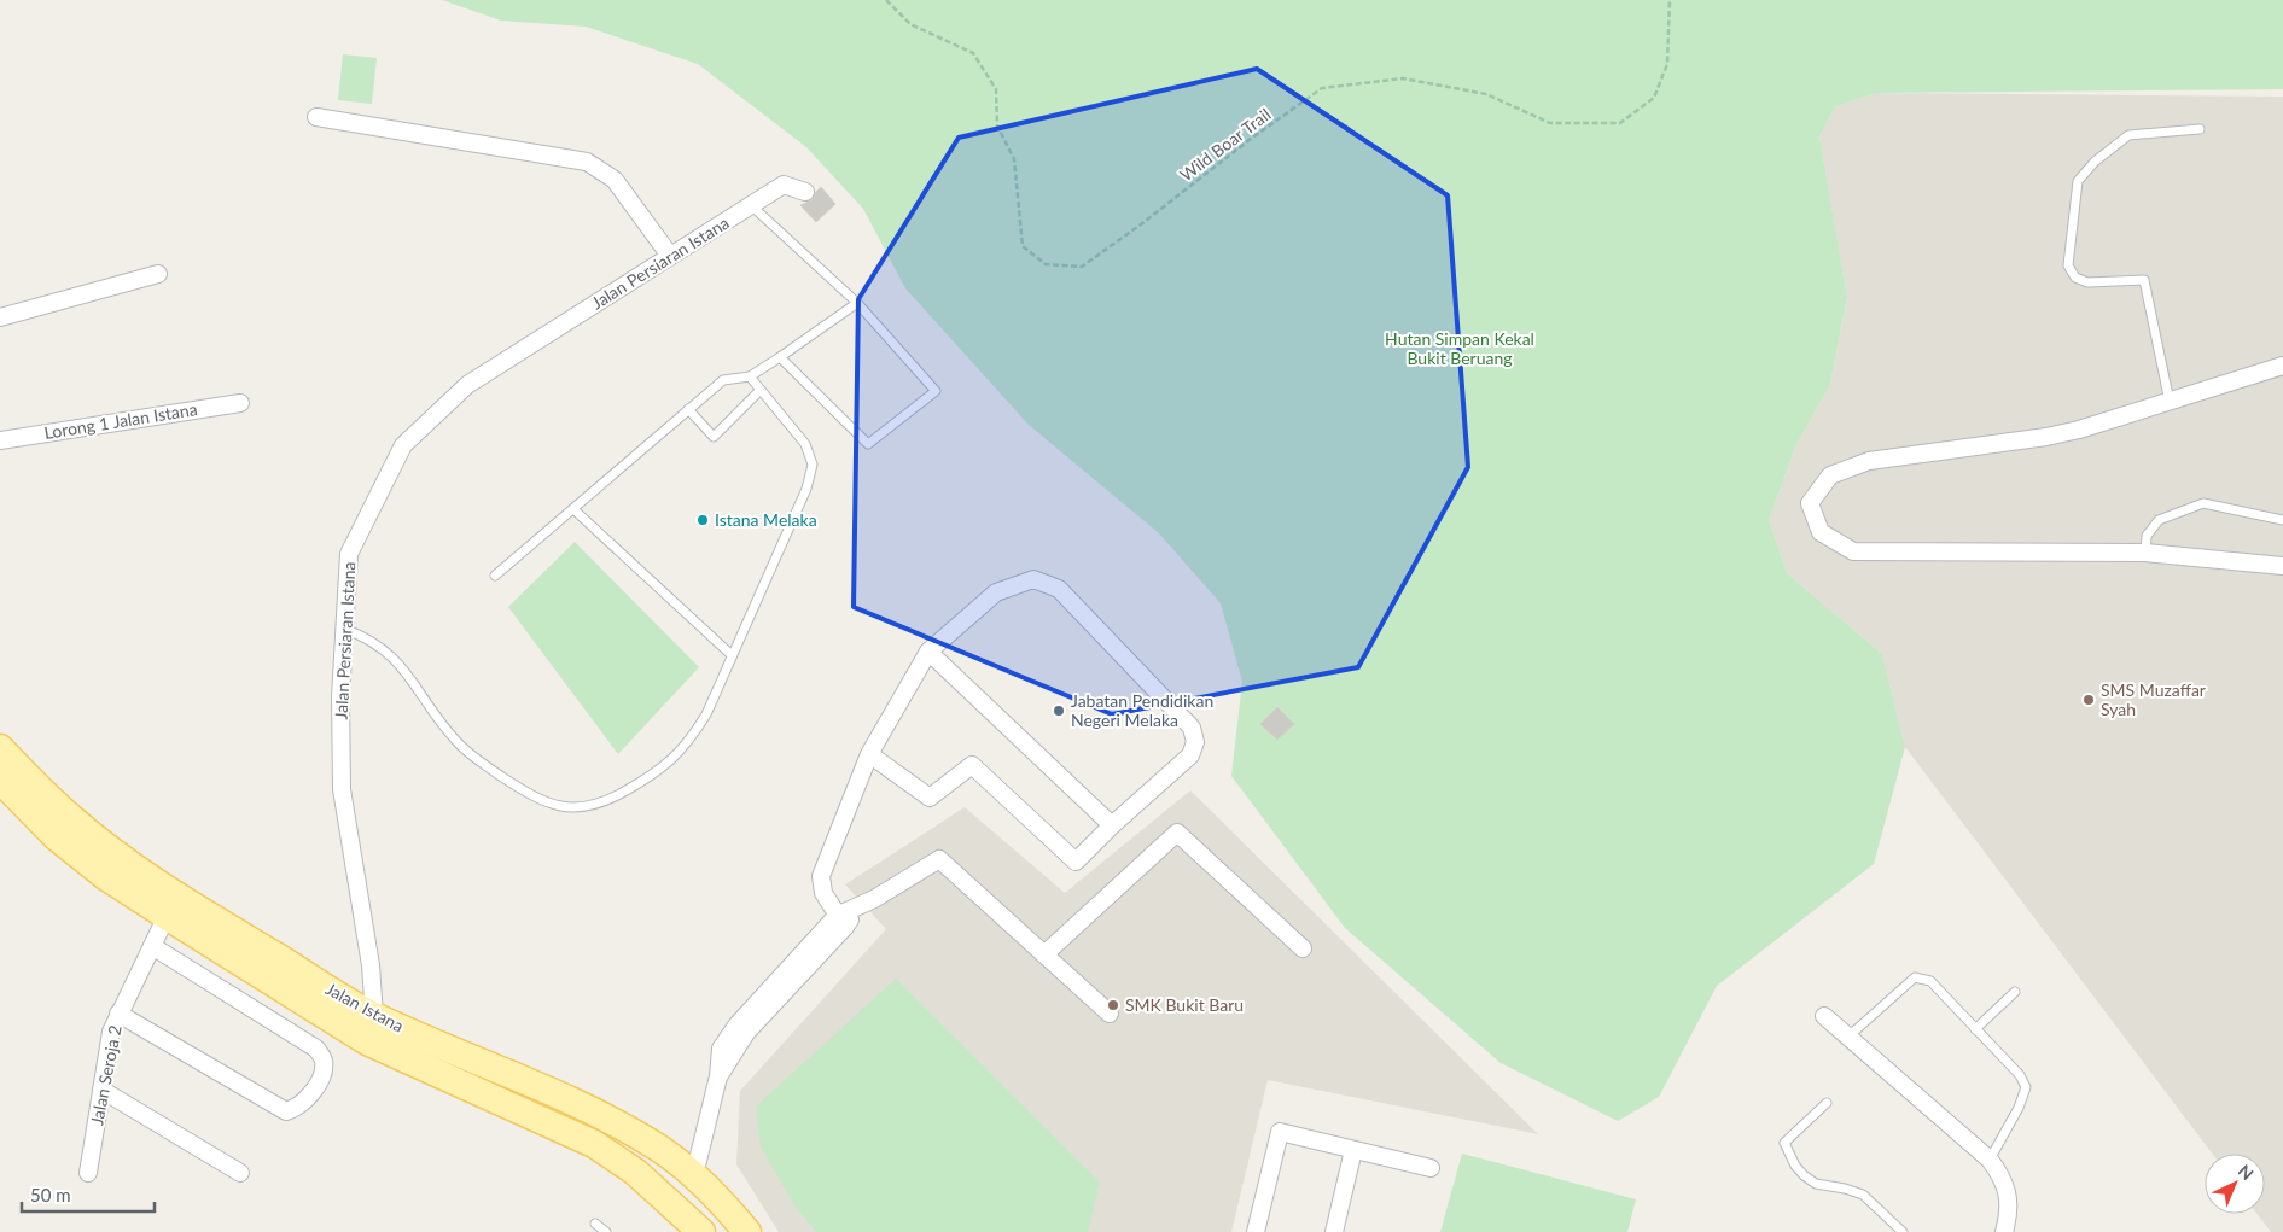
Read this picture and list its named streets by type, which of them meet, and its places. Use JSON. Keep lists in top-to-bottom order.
{
  "streets": {
    "main road": ["Jalan Istana"],
    "street": ["Jalan Persiaran Istana", "Lorong 1 Jalan Istana", "Jalan Seroja 2"],
    "path": ["Wild Boar Trail"]
  },
  "crossings": [
    ["Jalan Persiaran Istana", "Jalan Istana"],
    ["Jalan Istana", "Jalan Seroja 2"]
  ],
  "parks": ["Hutan Simpan Kekal Bukit Beruang"],
  "places": [
    "Istana Melaka",
    "SMS Muzaffar Syah",
    "Jabatan Pendidikan Negeri Melaka",
    "SMK Bukit Baru"
  ],
  "scale_bar": "50 m",
  "north": "top right"
}
